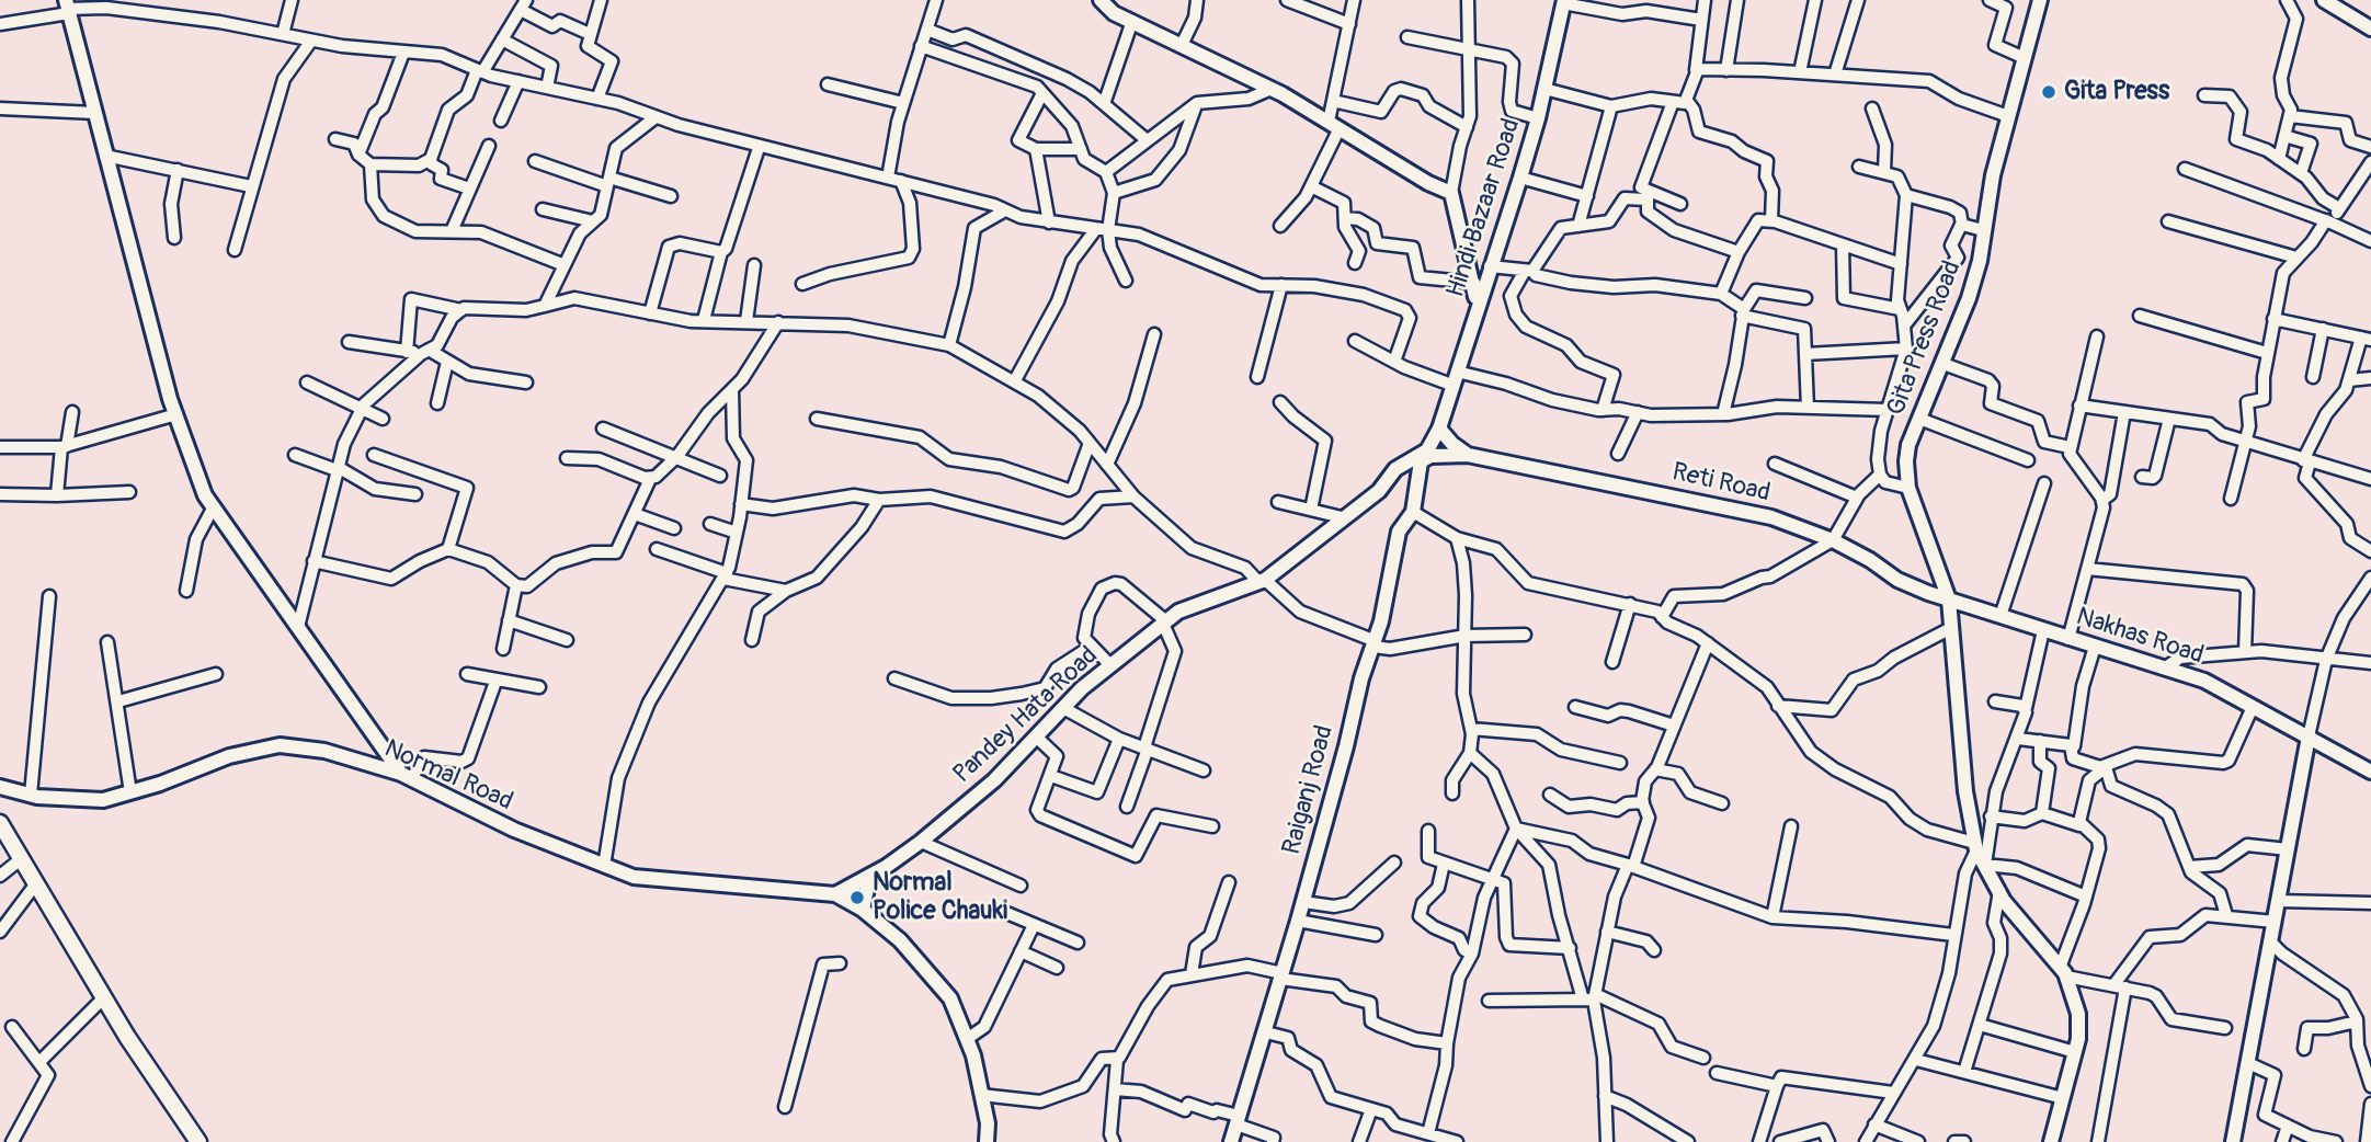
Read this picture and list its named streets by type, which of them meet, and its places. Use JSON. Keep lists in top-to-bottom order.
{
  "streets": {
    "main road": [
      "Hindi Bazaar Road",
      "Gita Press Road",
      "Reti Road",
      "Nakhas Road",
      "Pandey Hata Road",
      "Normal Road",
      "Raiganj Road"
    ]
  },
  "crossings": [
    ["Hindi Bazaar Road", "Reti Road"],
    ["Hindi Bazaar Road", "Pandey Hata Road"],
    ["Hindi Bazaar Road", "Raiganj Road"],
    ["Gita Press Road", "Reti Road"],
    ["Gita Press Road", "Nakhas Road"],
    ["Reti Road", "Nakhas Road"],
    ["Reti Road", "Pandey Hata Road"],
    ["Reti Road", "Raiganj Road"],
    ["Pandey Hata Road", "Raiganj Road"]
  ],
  "places": ["Gita Press", "Normal Police Chauki"]
}
